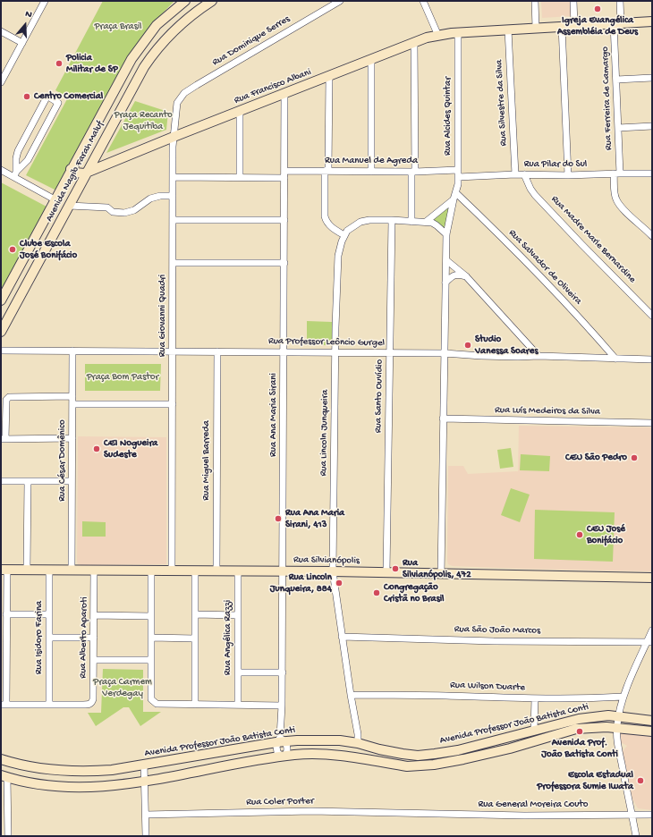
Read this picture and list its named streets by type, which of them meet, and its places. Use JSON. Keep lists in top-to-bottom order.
{
  "streets": {
    "main road": [
      "Rua Francisco Albani",
      "Avenida Nagib Farah Maluf",
      "Rua Silvianópolis",
      "Avenida Professor João Batista Conti"
    ],
    "street": [
      "Rua Dominique Serres",
      "Rua Ferreira de Camargo",
      "Rua Silvestre da Silva",
      "Rua Alcides Quintar",
      "Rua Manuel de Agreda",
      "Rua Pilar do Sul",
      "Rua Madre Marie Bernardine",
      "Rua Salvador de Oliveira",
      "Rua Giovanni Quadri",
      "Rua Professor Leôncio Gurgel",
      "Rua Santo Ouvídio",
      "Rua Luís Medeiros da Silva",
      "Rua Ana Maria Sirani",
      "Rua Lincoln Junqueira",
      "Rua César Domênico",
      "Rua Miguel Barreda",
      "Rua São João Marcos",
      "Rua Isidoro Farina",
      "Rua Alberto Aparoti",
      "Rua Angélica Razzi",
      "Rua Wilson Duarte",
      "Rua Coler Porter",
      "Rua General Moreira Couto"
    ]
  },
  "crossings": [
    ["Rua Dominique Serres", "Rua Giovanni Quadri"],
    ["Rua Francisco Albani", "Rua Ferreira de Camargo"],
    ["Rua Francisco Albani", "Rua Silvestre da Silva"],
    ["Rua Francisco Albani", "Rua Alcides Quintar"],
    ["Rua Francisco Albani", "Avenida Nagib Farah Maluf"],
    ["Rua Francisco Albani", "Rua Giovanni Quadri"],
    ["Rua Francisco Albani", "Rua Ana Maria Sirani"],
    ["Rua Ferreira de Camargo", "Rua Pilar do Sul"],
    ["Rua Silvestre da Silva", "Rua Pilar do Sul"],
    ["Rua Alcides Quintar", "Rua Manuel de Agreda"],
    ["Rua Alcides Quintar", "Rua Pilar do Sul"],
    ["Rua Alcides Quintar", "Rua Salvador de Oliveira"],
    ["Rua Manuel de Agreda", "Rua Pilar do Sul"],
    ["Rua Manuel de Agreda", "Rua Giovanni Quadri"],
    ["Rua Manuel de Agreda", "Rua Ana Maria Sirani"],
    ["Rua Pilar do Sul", "Rua Madre Marie Bernardine"],
    ["Rua Salvador de Oliveira", "Rua Professor Leôncio Gurgel"],
    ["Rua Giovanni Quadri", "Rua Professor Leôncio Gurgel"],
    ["Rua Giovanni Quadri", "Rua Silvianópolis"],
    ["Rua Professor Leôncio Gurgel", "Rua Santo Ouvídio"],
    ["Rua Professor Leôncio Gurgel", "Rua Ana Maria Sirani"],
    ["Rua Professor Leôncio Gurgel", "Rua Lincoln Junqueira"],
    ["Rua Professor Leôncio Gurgel", "Rua César Domênico"],
    ["Rua Professor Leôncio Gurgel", "Rua Miguel Barreda"],
    ["Rua Santo Ouvídio", "Rua Silvianópolis"],
    ["Rua Ana Maria Sirani", "Rua Silvianópolis"],
    ["Rua Ana Maria Sirani", "Avenida Professor João Batista Conti"],
    ["Rua Lincoln Junqueira", "Rua Silvianópolis"],
    ["Rua Lincoln Junqueira", "Rua São João Marcos"],
    ["Rua Lincoln Junqueira", "Rua Wilson Duarte"],
    ["Rua Lincoln Junqueira", "Avenida Professor João Batista Conti"],
    ["Rua César Domênico", "Rua Silvianópolis"],
    ["Rua Miguel Barreda", "Rua Silvianópolis"],
    ["Rua Silvianópolis", "Rua Isidoro Farina"],
    ["Rua Silvianópolis", "Rua Alberto Aparoti"],
    ["Rua Silvianópolis", "Rua Angélica Razzi"],
    ["Rua Isidoro Farina", "Rua Alberto Aparoti"],
    ["Rua Coler Porter", "Rua General Moreira Couto"]
  ],
  "parks": [
    "Praça Brasil",
    "Praça Recanto Jequitiba",
    "Praça Bom Pastor",
    "Praça Carmem Verdegay"
  ],
  "places": [
    "Igreja Evangélica Assembléia de Deus",
    "Policia Militar de SP",
    "Centro Comercial",
    "Clube Escola José Bonifácio",
    "Studio Vanessa Soares",
    "CEI Nogueira Sudeste",
    "CEU São Pedro",
    "Rua Ana Maria Sirani, 413",
    "CEU José Bonifácio",
    "Rua Silvianópolis, 472",
    "Rua Lincoln Junqueira, 884",
    "Congregação Cristã no Brasil",
    "Avenida Prof. João Batista Conti",
    "Escola Estadual Professora Sumie Iwata"
  ],
  "north": "top"
}
